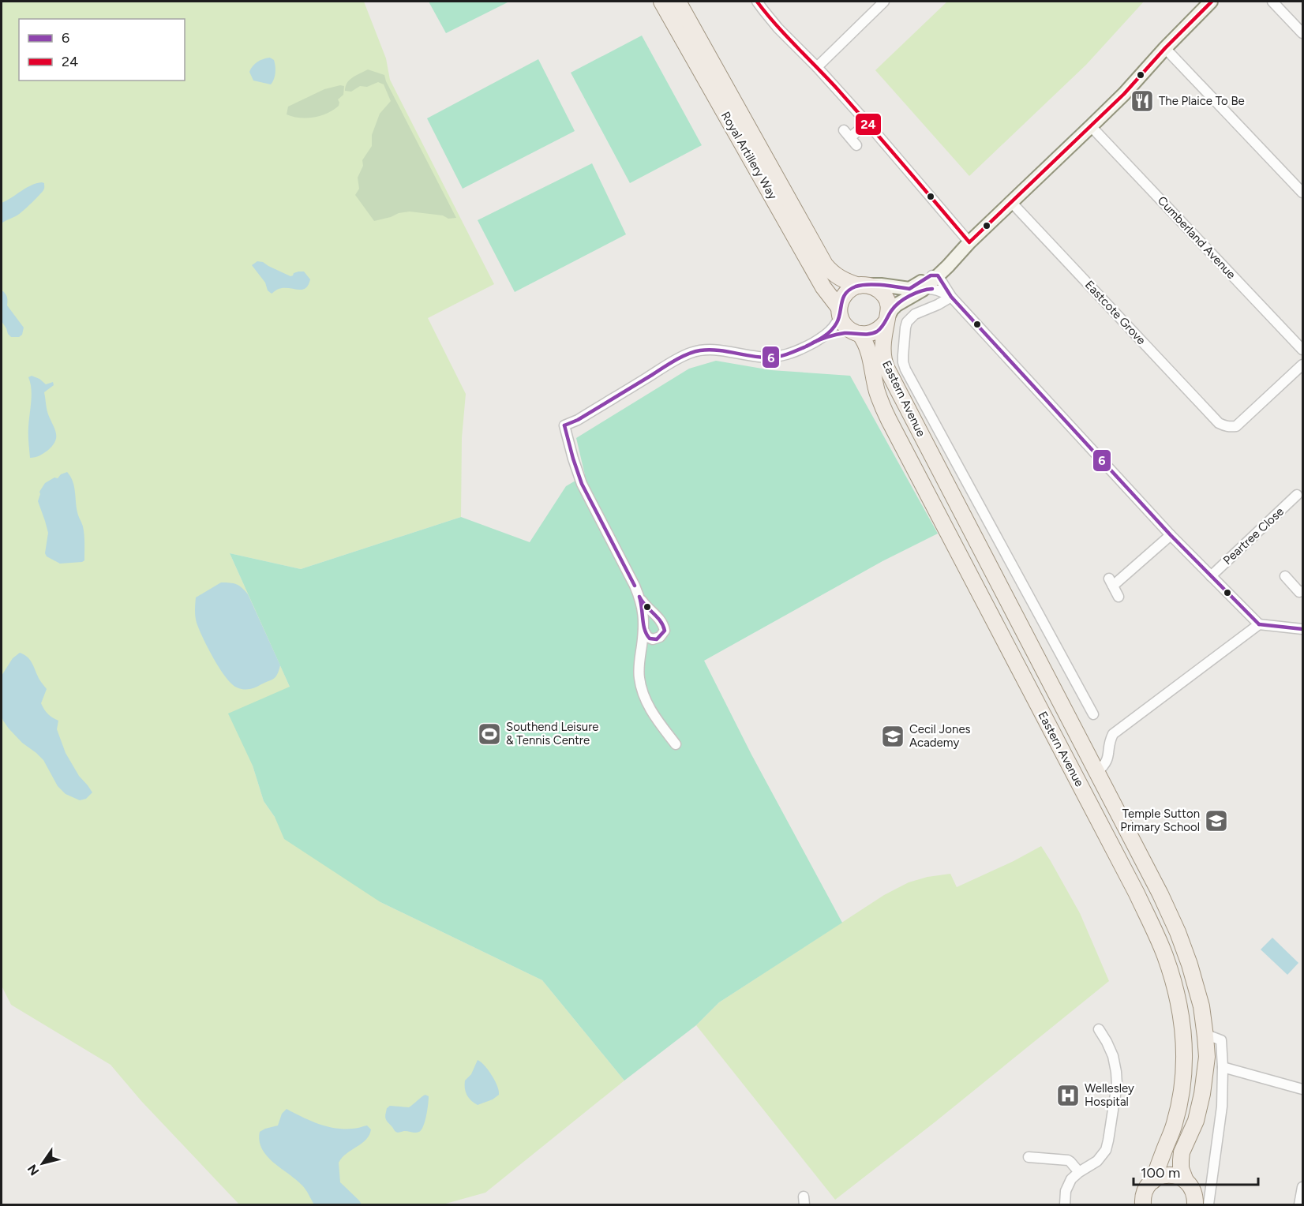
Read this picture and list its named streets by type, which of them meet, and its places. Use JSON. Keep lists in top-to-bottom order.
{
  "streets": {
    "main road": ["Royal Artillery Way", "Eastern Avenue"],
    "street": ["Cumberland Avenue", "Eastcote Grove", "Peartree Close"]
  },
  "crossings": [
    ["Royal Artillery Way", "Eastern Avenue"]
  ],
  "places": {
    "restaurant": ["The Plaice To Be"],
    "sports": ["Southend Leisure & Tennis Centre"],
    "school or university": ["Cecil Jones Academy", "Temple Sutton Primary School"],
    "hospital": ["Wellesley Hospital"]
  },
  "lines": ["transit line 24", "transit line 6"],
  "legend": ["6", "24"],
  "scale_bar": "100 m",
  "north": "bottom left"
}
